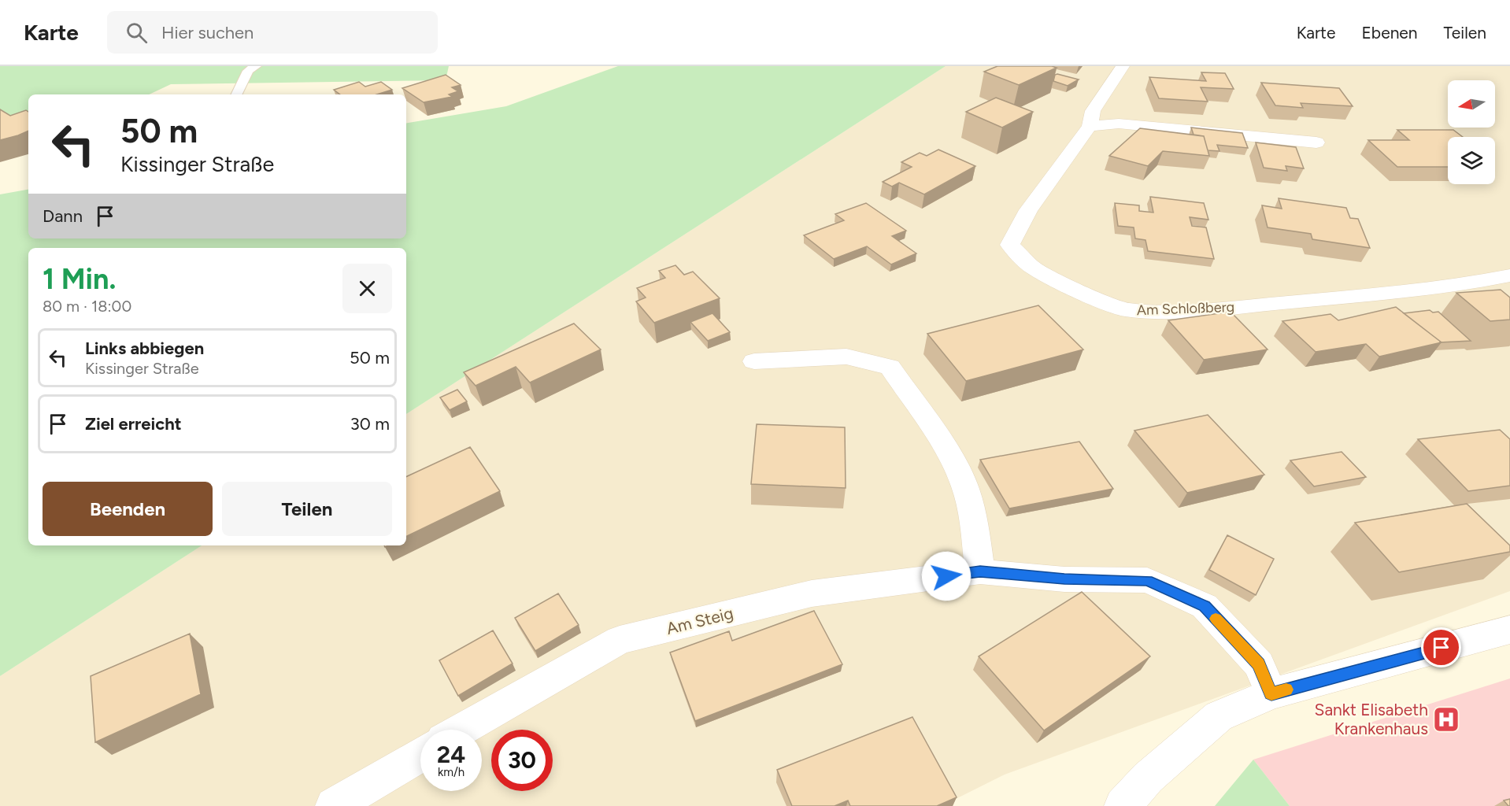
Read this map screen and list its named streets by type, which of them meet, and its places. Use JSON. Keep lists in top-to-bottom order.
{
  "streets": {
    "street": ["Am Schloßberg", "Am Steig"]
  },
  "places": {
    "hospital": ["Sankt Elisabeth Krankenhaus"]
  },
  "north": "left",
  "page": {
    "header": "Karte",
    "search": "Hier suchen",
    "nav": ["Karte", "Ebenen", "Teilen"],
    "turn": ["50 m", "Kissinger Straße"],
    "then": "Dann",
    "heading": ["1 Min.", "80 m · 18:00"],
    "list": [
      {
        "name": "Links abbiegen",
        "note": "Kissinger Straße",
        "value": "50 m"
      },
      {
        "name": "Ziel erreicht",
        "value": "30 m"
      }
    ],
    "buttons": ["Beenden", "Teilen"],
    "speed": "24 km/h",
    "limit": "30"
  }
}
